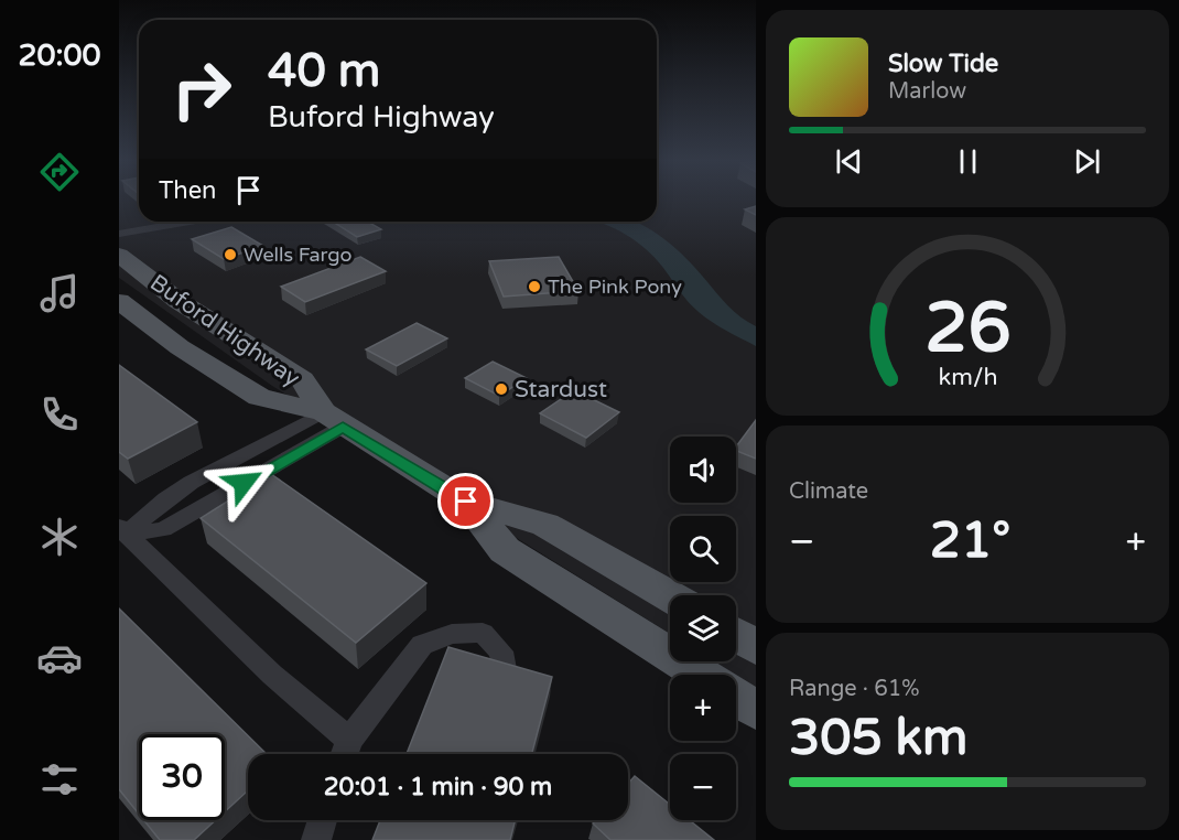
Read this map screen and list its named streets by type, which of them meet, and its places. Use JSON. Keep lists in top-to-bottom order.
{
  "streets": {
    "main road": ["Buford Highway"]
  },
  "places": ["Wells Fargo", "The Pink Pony", "Stardust"],
  "page": {
    "tabs": "20:00",
    "turn": ["40 m", "Buford Highway"],
    "song": ["Slow Tide", "Marlow"],
    "then": "Then",
    "tile": [
      "Climate",
      ["Range · 61%", "305 km"]
    ],
    "map_buttons": ["+", "−"],
    "heat": ["−", "21°", "+"],
    "limit": "30",
    "trip": "20:01 · 1 min · 90 m",
    "gauge": ["26", "km/h"]
  }
}
